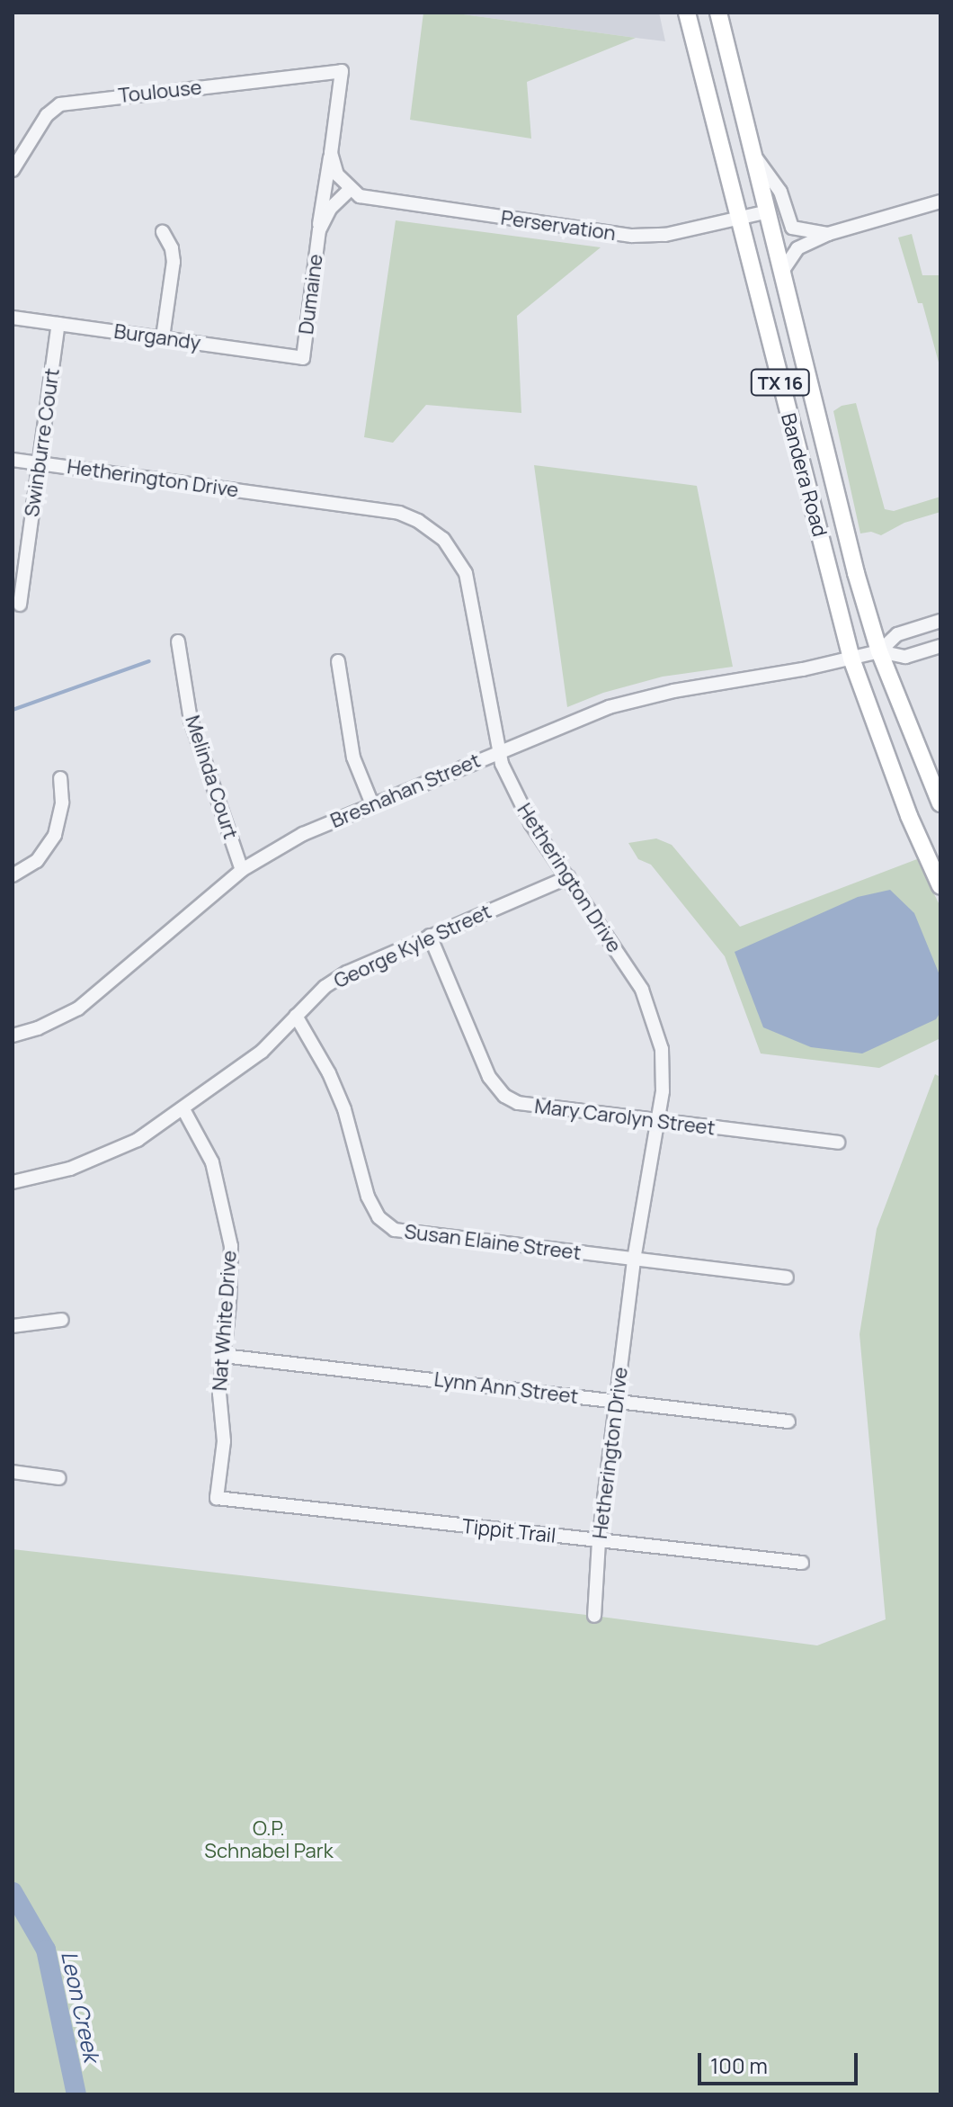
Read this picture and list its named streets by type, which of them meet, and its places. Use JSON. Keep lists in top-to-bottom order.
{
  "streets": {
    "main road": ["TX 16", "Bandera Road"],
    "street": [
      "Toulouse",
      "Perservation",
      "Dumaine",
      "Burgandy",
      "Swinburre Court",
      "Hetherington Drive",
      "Melinda Court",
      "Bresnahan Street",
      "George Kyle Street",
      "Mary Carolyn Street",
      "Susan Elaine Street",
      "Nat White Drive",
      "Lynn Ann Street",
      "Tippit Trail"
    ]
  },
  "crossings": [
    ["Toulouse", "Dumaine"],
    ["Perservation", "Dumaine"],
    ["Perservation", "Bandera Road"],
    ["Dumaine", "Burgandy"],
    ["Burgandy", "Swinburre Court"],
    ["Swinburre Court", "Hetherington Drive"],
    ["Bandera Road", "Bresnahan Street"],
    ["Hetherington Drive", "Bresnahan Street"],
    ["Hetherington Drive", "George Kyle Street"],
    ["Hetherington Drive", "Mary Carolyn Street"],
    ["Hetherington Drive", "Susan Elaine Street"],
    ["Hetherington Drive", "Lynn Ann Street"],
    ["Hetherington Drive", "Tippit Trail"],
    ["Melinda Court", "Bresnahan Street"],
    ["George Kyle Street", "Mary Carolyn Street"],
    ["George Kyle Street", "Susan Elaine Street"],
    ["George Kyle Street", "Nat White Drive"],
    ["Nat White Drive", "Lynn Ann Street"],
    ["Nat White Drive", "Tippit Trail"]
  ],
  "water": ["Leon Creek"],
  "parks": ["O.P. Schnabel Park"],
  "scale_bar": "100 m"
}
